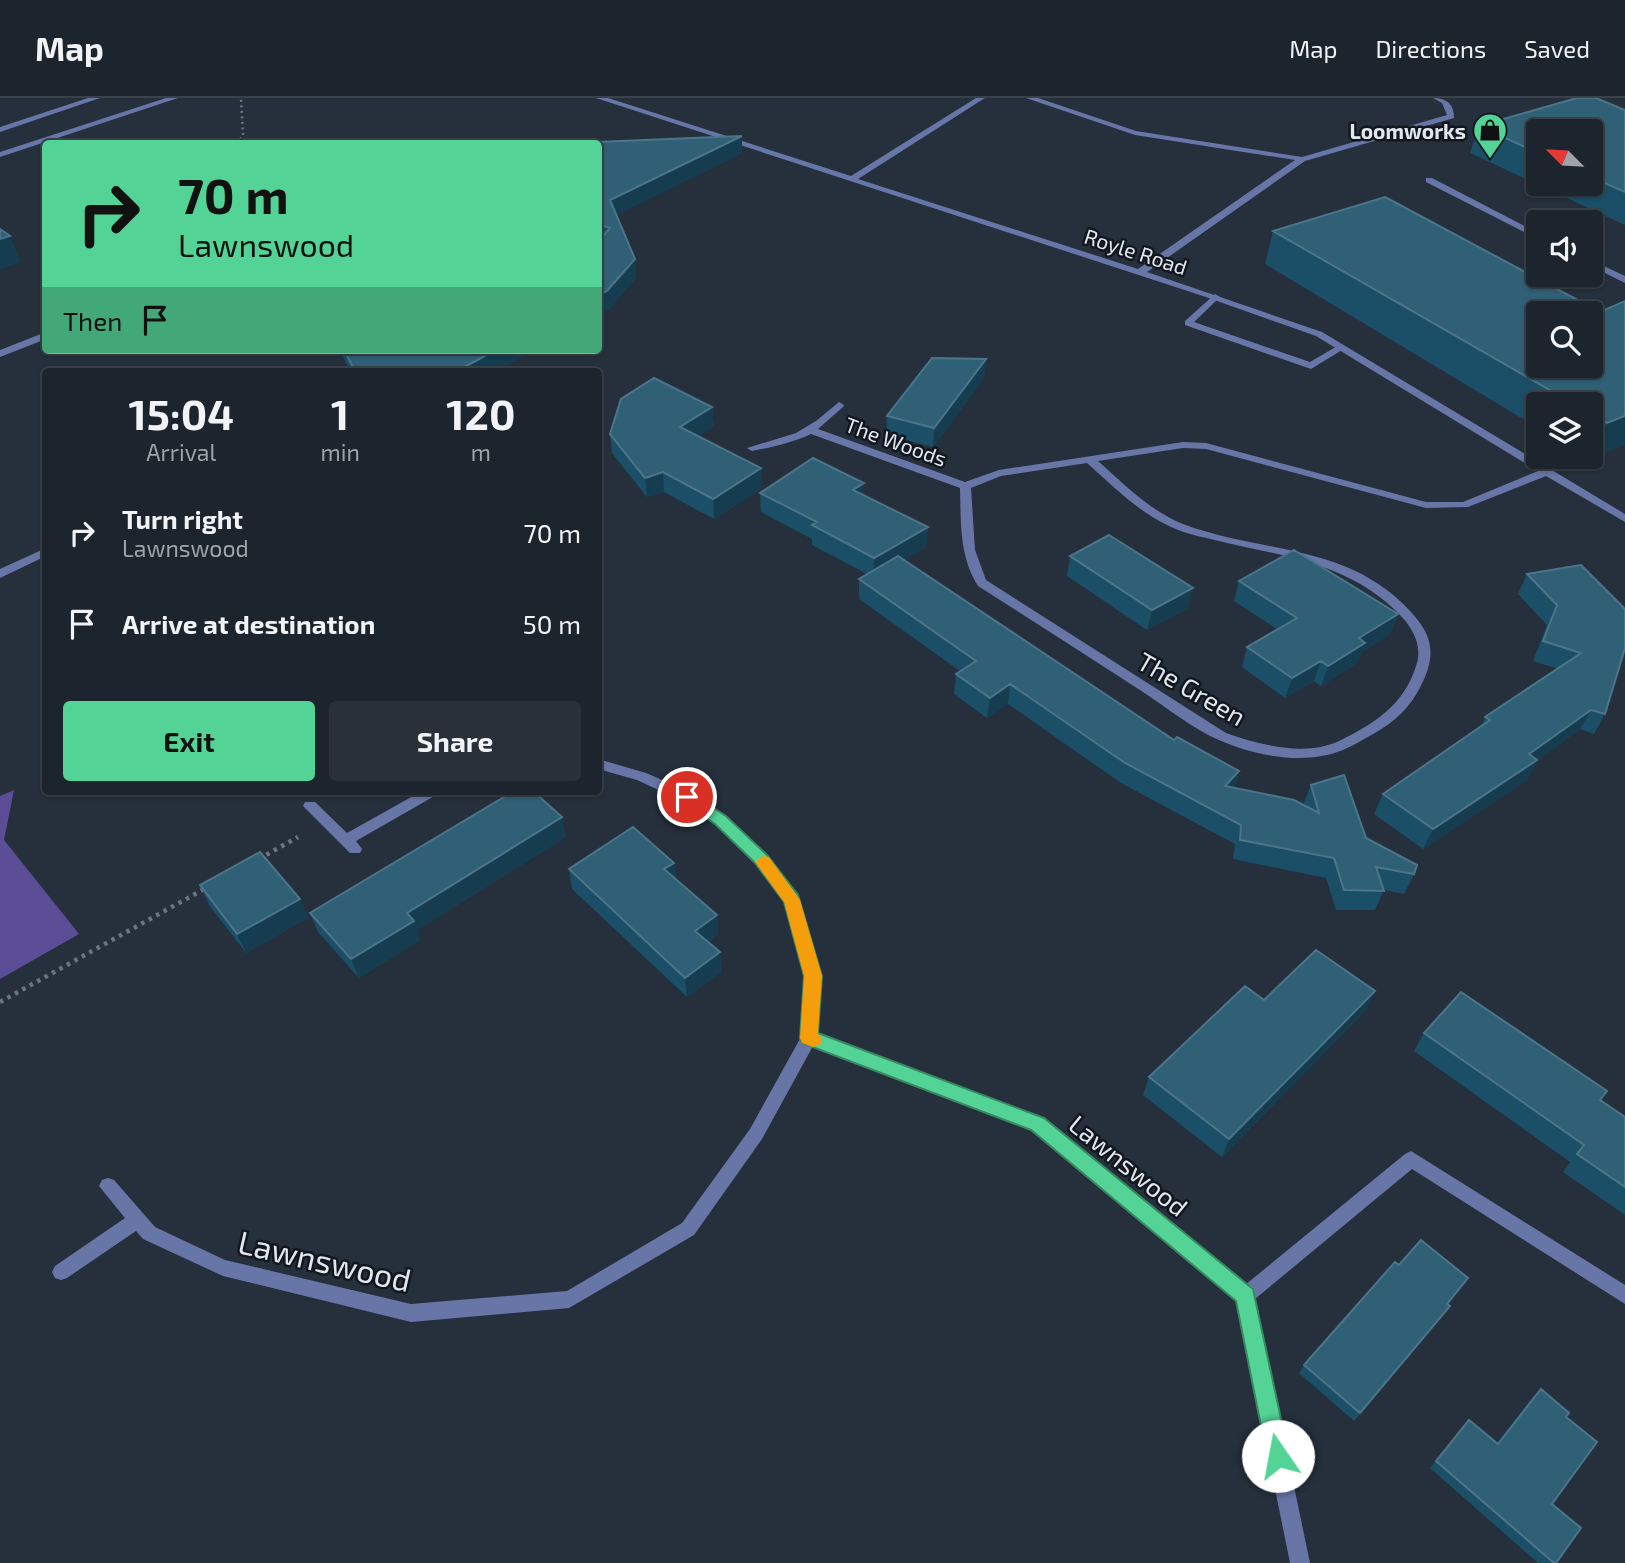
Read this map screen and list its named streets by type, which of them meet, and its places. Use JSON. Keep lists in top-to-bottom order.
{
  "streets": {
    "street": [
      "Royle Road",
      "The Woods",
      "The Green",
      "Lawnswood"
    ]
  },
  "crossings": [
    ["The Woods", "The Green"]
  ],
  "places": {
    "shop": ["Loomworks"]
  },
  "north": "top left",
  "page": {
    "header": "Map",
    "nav": ["Map", "Directions", "Saved"],
    "turn": ["70 m", "Lawnswood"],
    "then": "Then",
    "eta": [
      "15:04",
      "Arrival",
      "1",
      "min",
      "120",
      "m"
    ],
    "list": [
      {
        "name": "Turn right",
        "note": "Lawnswood",
        "value": "70 m"
      },
      {
        "name": "Arrive at destination",
        "value": "50 m"
      }
    ],
    "buttons": ["Exit", "Share"]
  }
}
